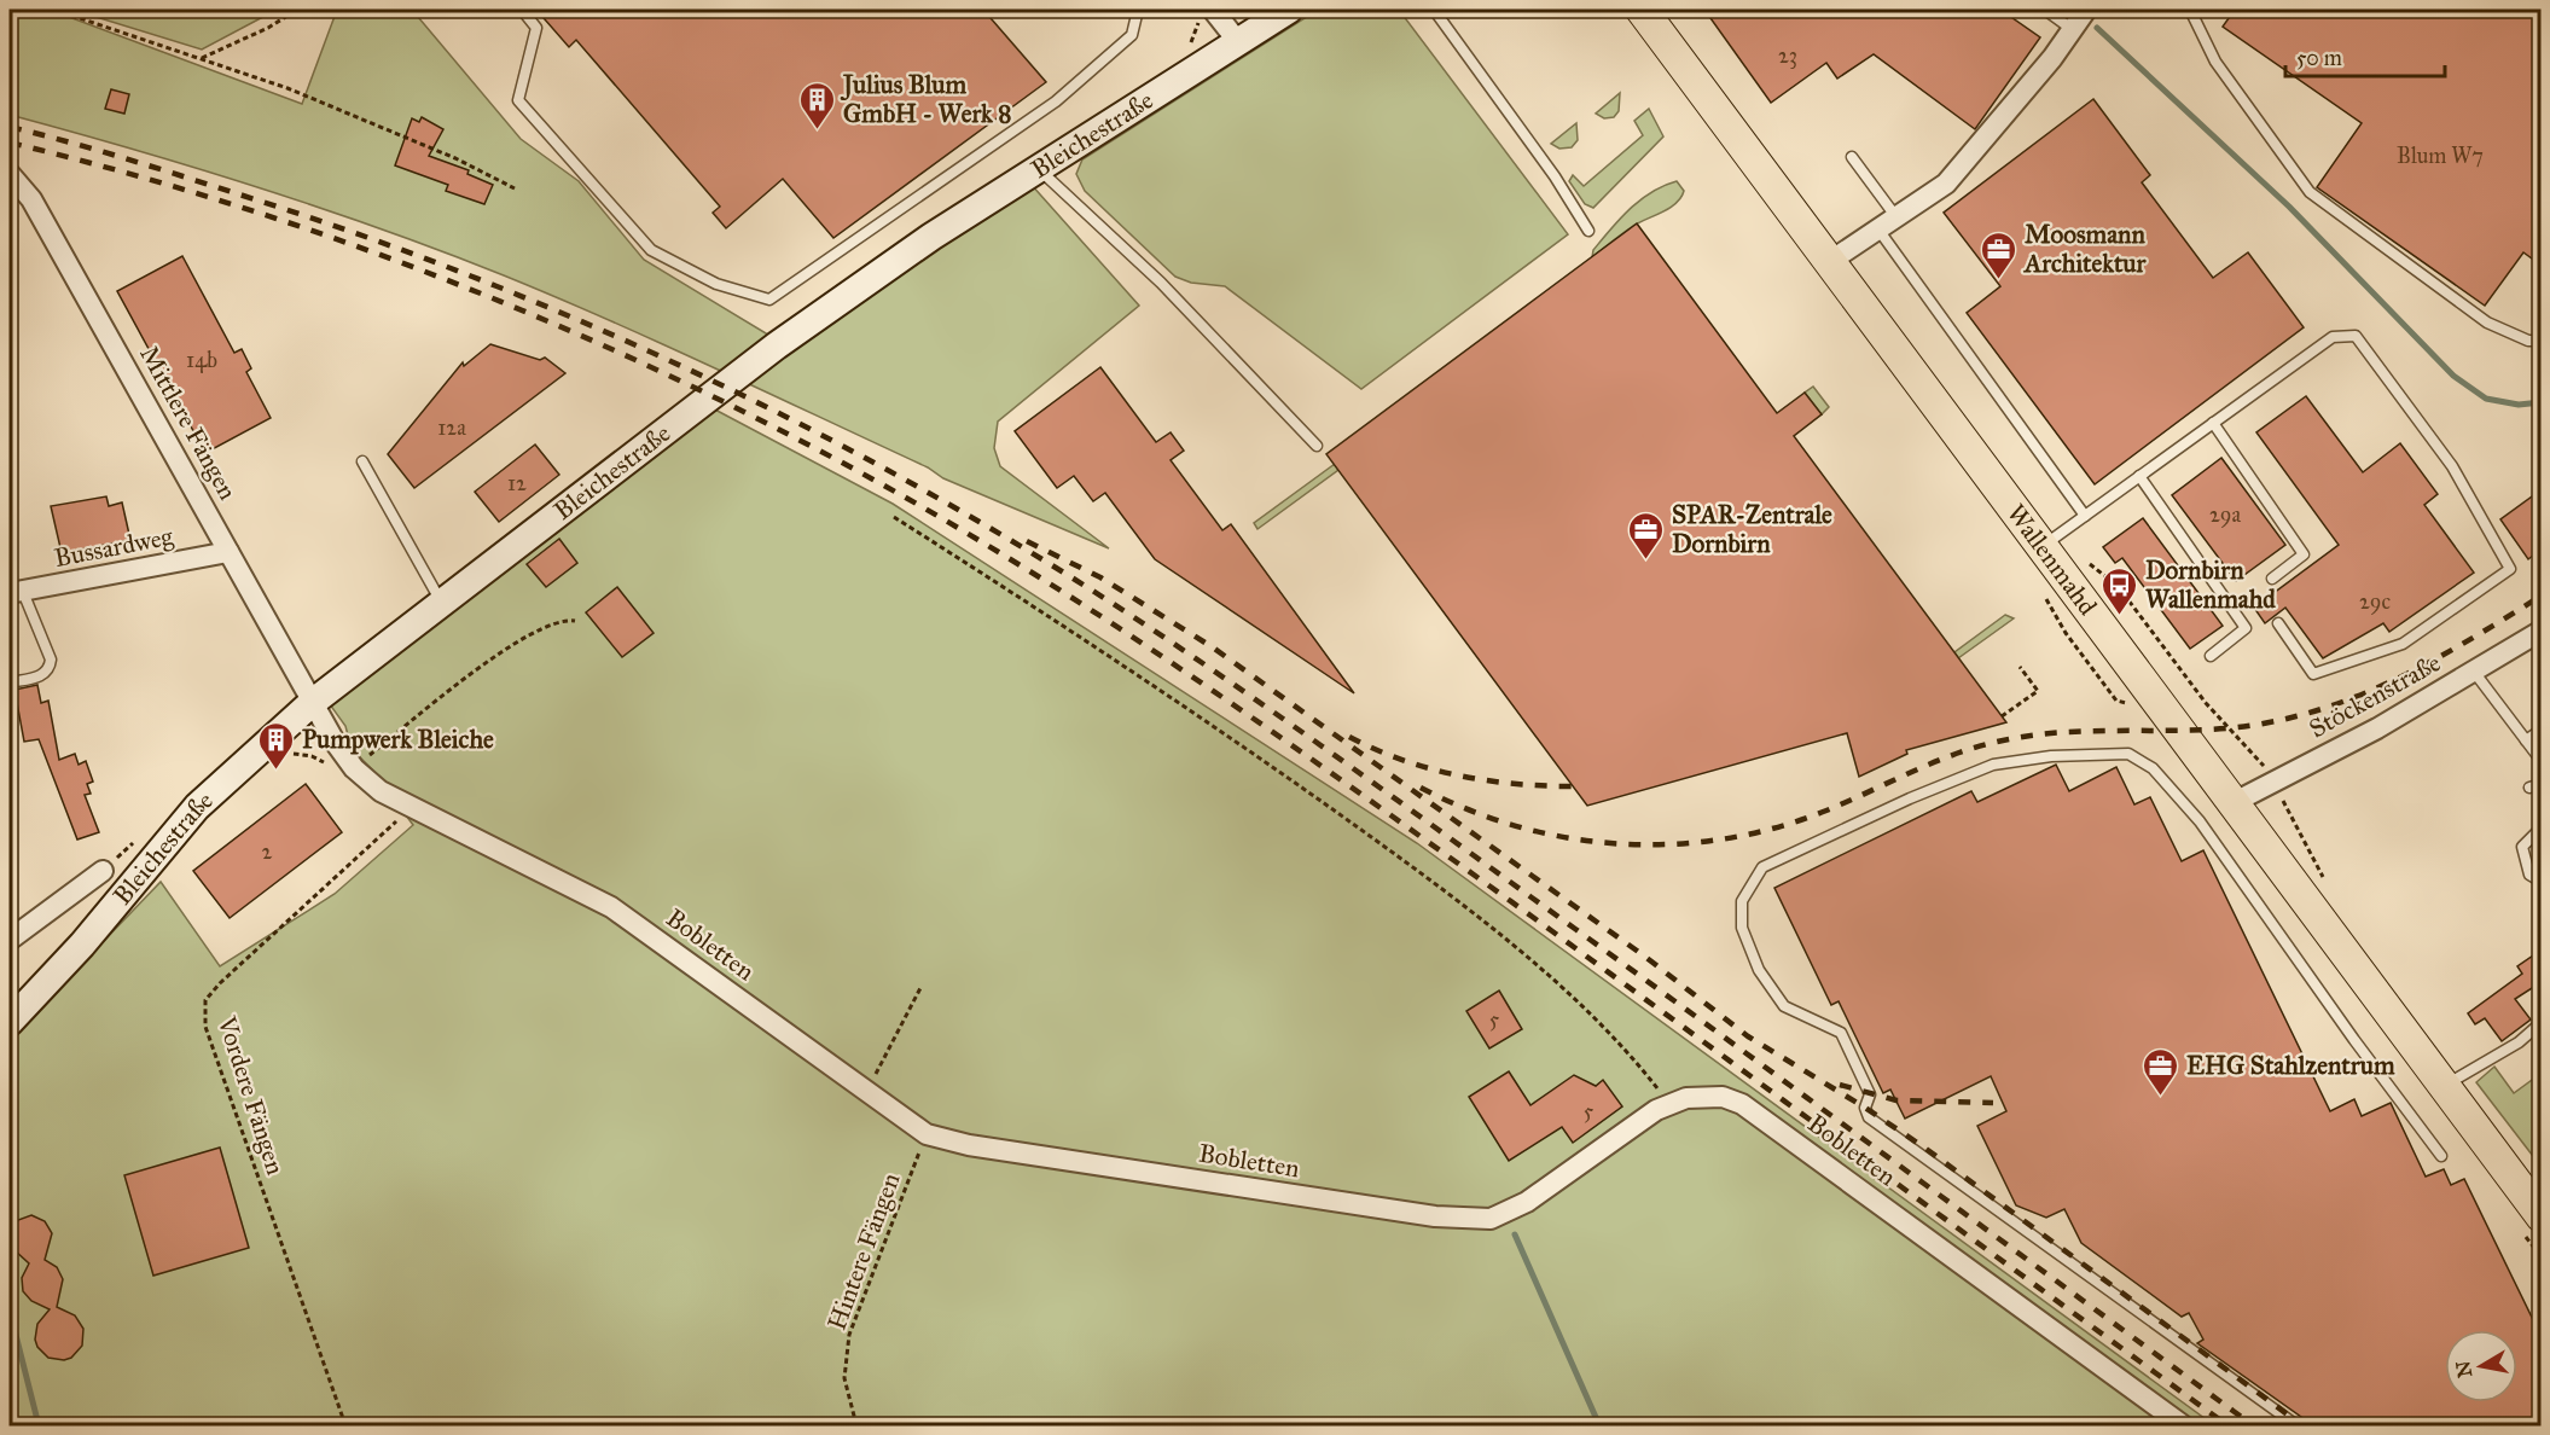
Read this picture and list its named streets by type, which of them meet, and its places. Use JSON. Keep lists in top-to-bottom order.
{
  "streets": {
    "main road": ["Bleichestraße", "Wallenmahd"],
    "street": [
      "Mittlere Fängen",
      "Bussardweg",
      "Stöckenstraße",
      "Bobletten"
    ],
    "path": ["Vordere Fängen", "Hintere Fängen"]
  },
  "crossings": [
    ["Bleichestraße", "Mittlere Fängen"],
    ["Bleichestraße", "Bobletten"],
    ["Mittlere Fängen", "Bussardweg"],
    ["Mittlere Fängen", "Bobletten"],
    ["Wallenmahd", "Stöckenstraße"],
    ["Bobletten", "Vordere Fängen"],
    ["Bobletten", "Hintere Fängen"]
  ],
  "places": {
    "building": ["Julius Blum GmbH - Werk 8", "Pumpwerk Bleiche"],
    "office": ["Moosmann Architektur", "SPAR-Zentrale Dornbirn", "EHG Stahlzentrum"],
    "bus stop": ["Dornbirn Wallenmahd"]
  },
  "house_numbers": [
    "23",
    "Blum W7",
    "14b",
    "12a",
    "12",
    "29a",
    "29c",
    "2",
    "5",
    "5"
  ],
  "scale_bar": "50 m",
  "north": "left"
}
